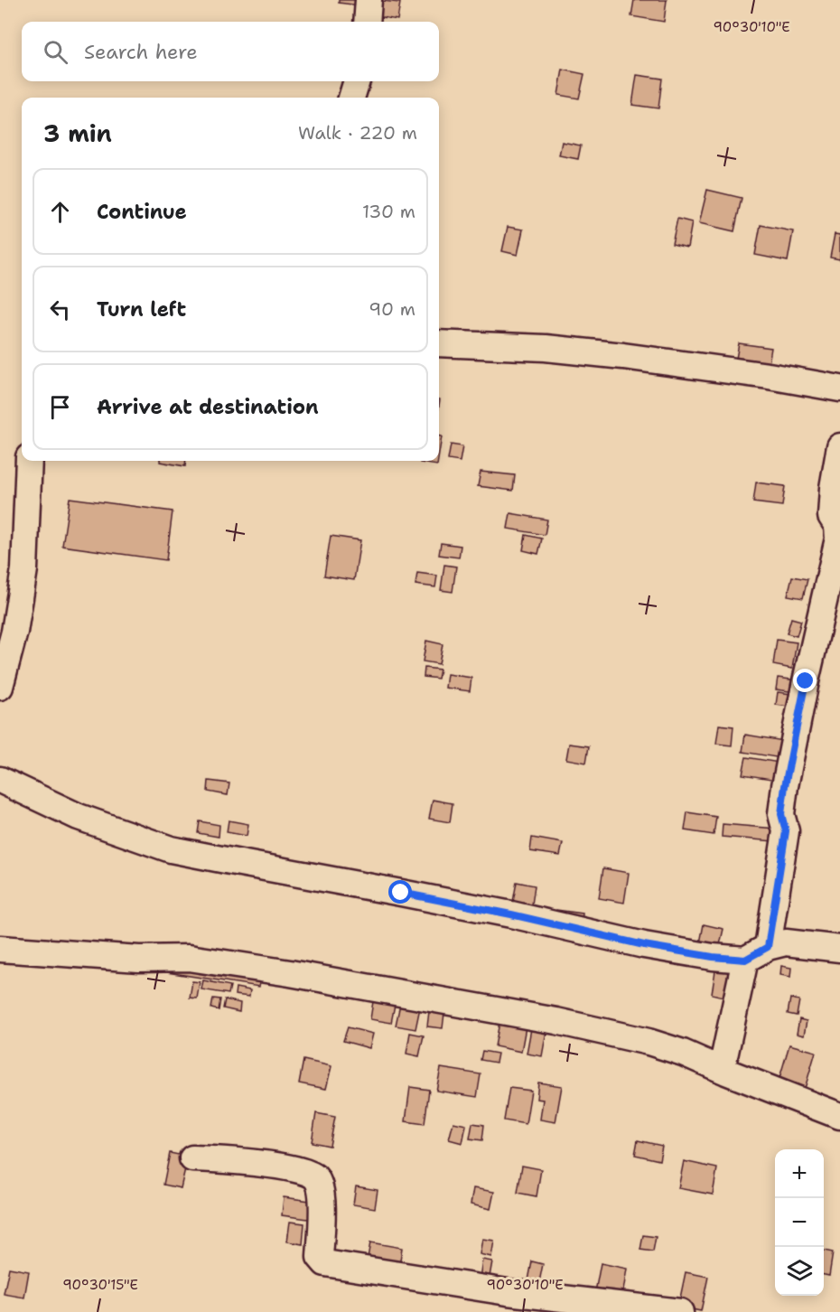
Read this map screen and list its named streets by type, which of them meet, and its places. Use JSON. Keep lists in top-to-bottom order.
{
  "page": {
    "search": "Search here",
    "heading": ["3 min", "Walk · 220 m"],
    "list": [
      ["Continue", "130 m"],
      ["Turn left", "90 m"],
      "Arrive at destination"
    ],
    "map_buttons": ["+", "−"]
  },
  "coordinates": ["90°30'10\"E", "90°30'15\"E"]
}
